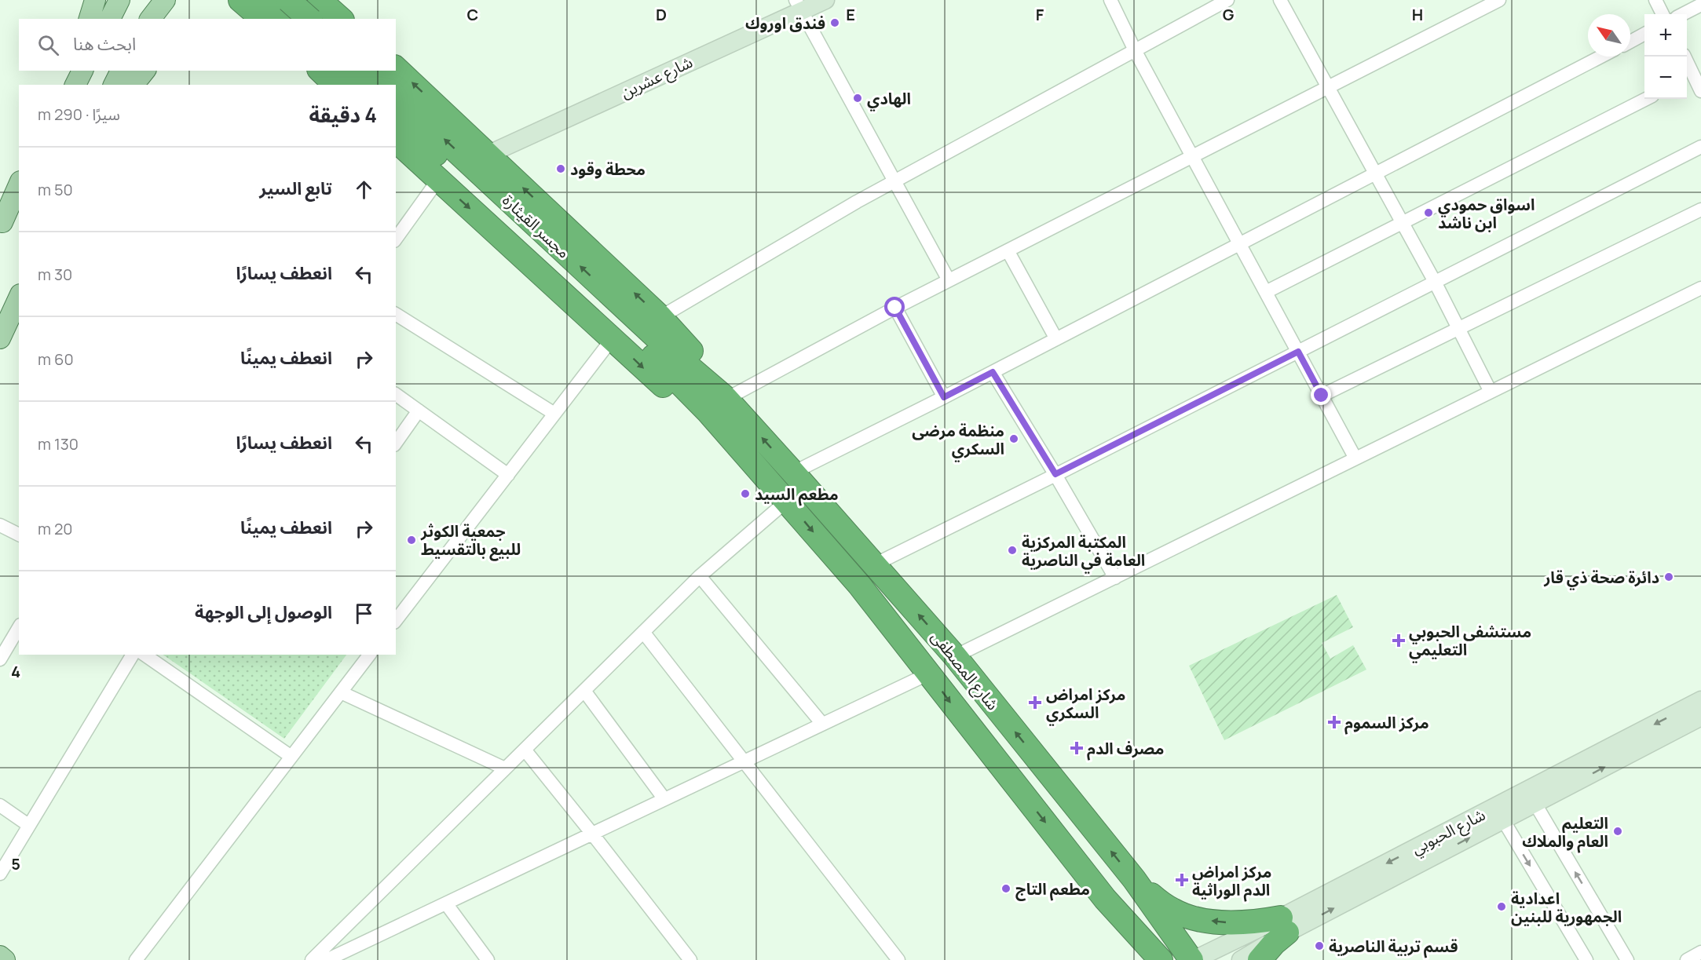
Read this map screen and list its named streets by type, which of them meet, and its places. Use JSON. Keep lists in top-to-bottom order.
{
  "streets": {
    "highway": ["مجسر القيثارة", "شارع المصطفى"],
    "main road": ["شارع عشرين", "شارع الحبوبي"]
  },
  "crossings": [
    ["شارع المصطفى", "شارع الحبوبي"]
  ],
  "places": {
    "other": [
      "فندق اوروك",
      "الهادي",
      "محطة وقود",
      "اسواق حمودي ابن ناشد",
      "منظمة مرضى السكري",
      "مطعم السيد",
      "جمعية الكوثر للبيع بالتقسيط",
      "المكتبة المركزية العامة في الناصرية",
      "دائرة صحة ذي قار",
      "التعليم العام والملاك",
      "مطعم التاج",
      "اعدادية الجمهورية للبنين",
      "قسم تربية الناصرية"
    ],
    "health": [
      "مستشفى الحبوبي التعليمي",
      "مركز امراض السكري",
      "مركز السموم",
      "مصرف الدم",
      "مركز امراض الدم الوراثية"
    ]
  },
  "north": "top left",
  "page": {
    "map_buttons": ["+", "−"],
    "search": "ابحث هنا",
    "heading": ["4 دقيقة", "سيرًا · 290 m"],
    "list": [
      ["تابع السير", "50 m"],
      ["انعطف يسارًا", "30 m"],
      ["انعطف يمينًا", "60 m"],
      ["انعطف يسارًا", "130 m"],
      ["انعطف يمينًا", "20 m"],
      "الوصول إلى الوجهة"
    ]
  },
  "grid": {
    "columns": [
      "C",
      "D",
      "E",
      "F",
      "G",
      "H"
    ],
    "rows": ["4", "5"]
  }
}
